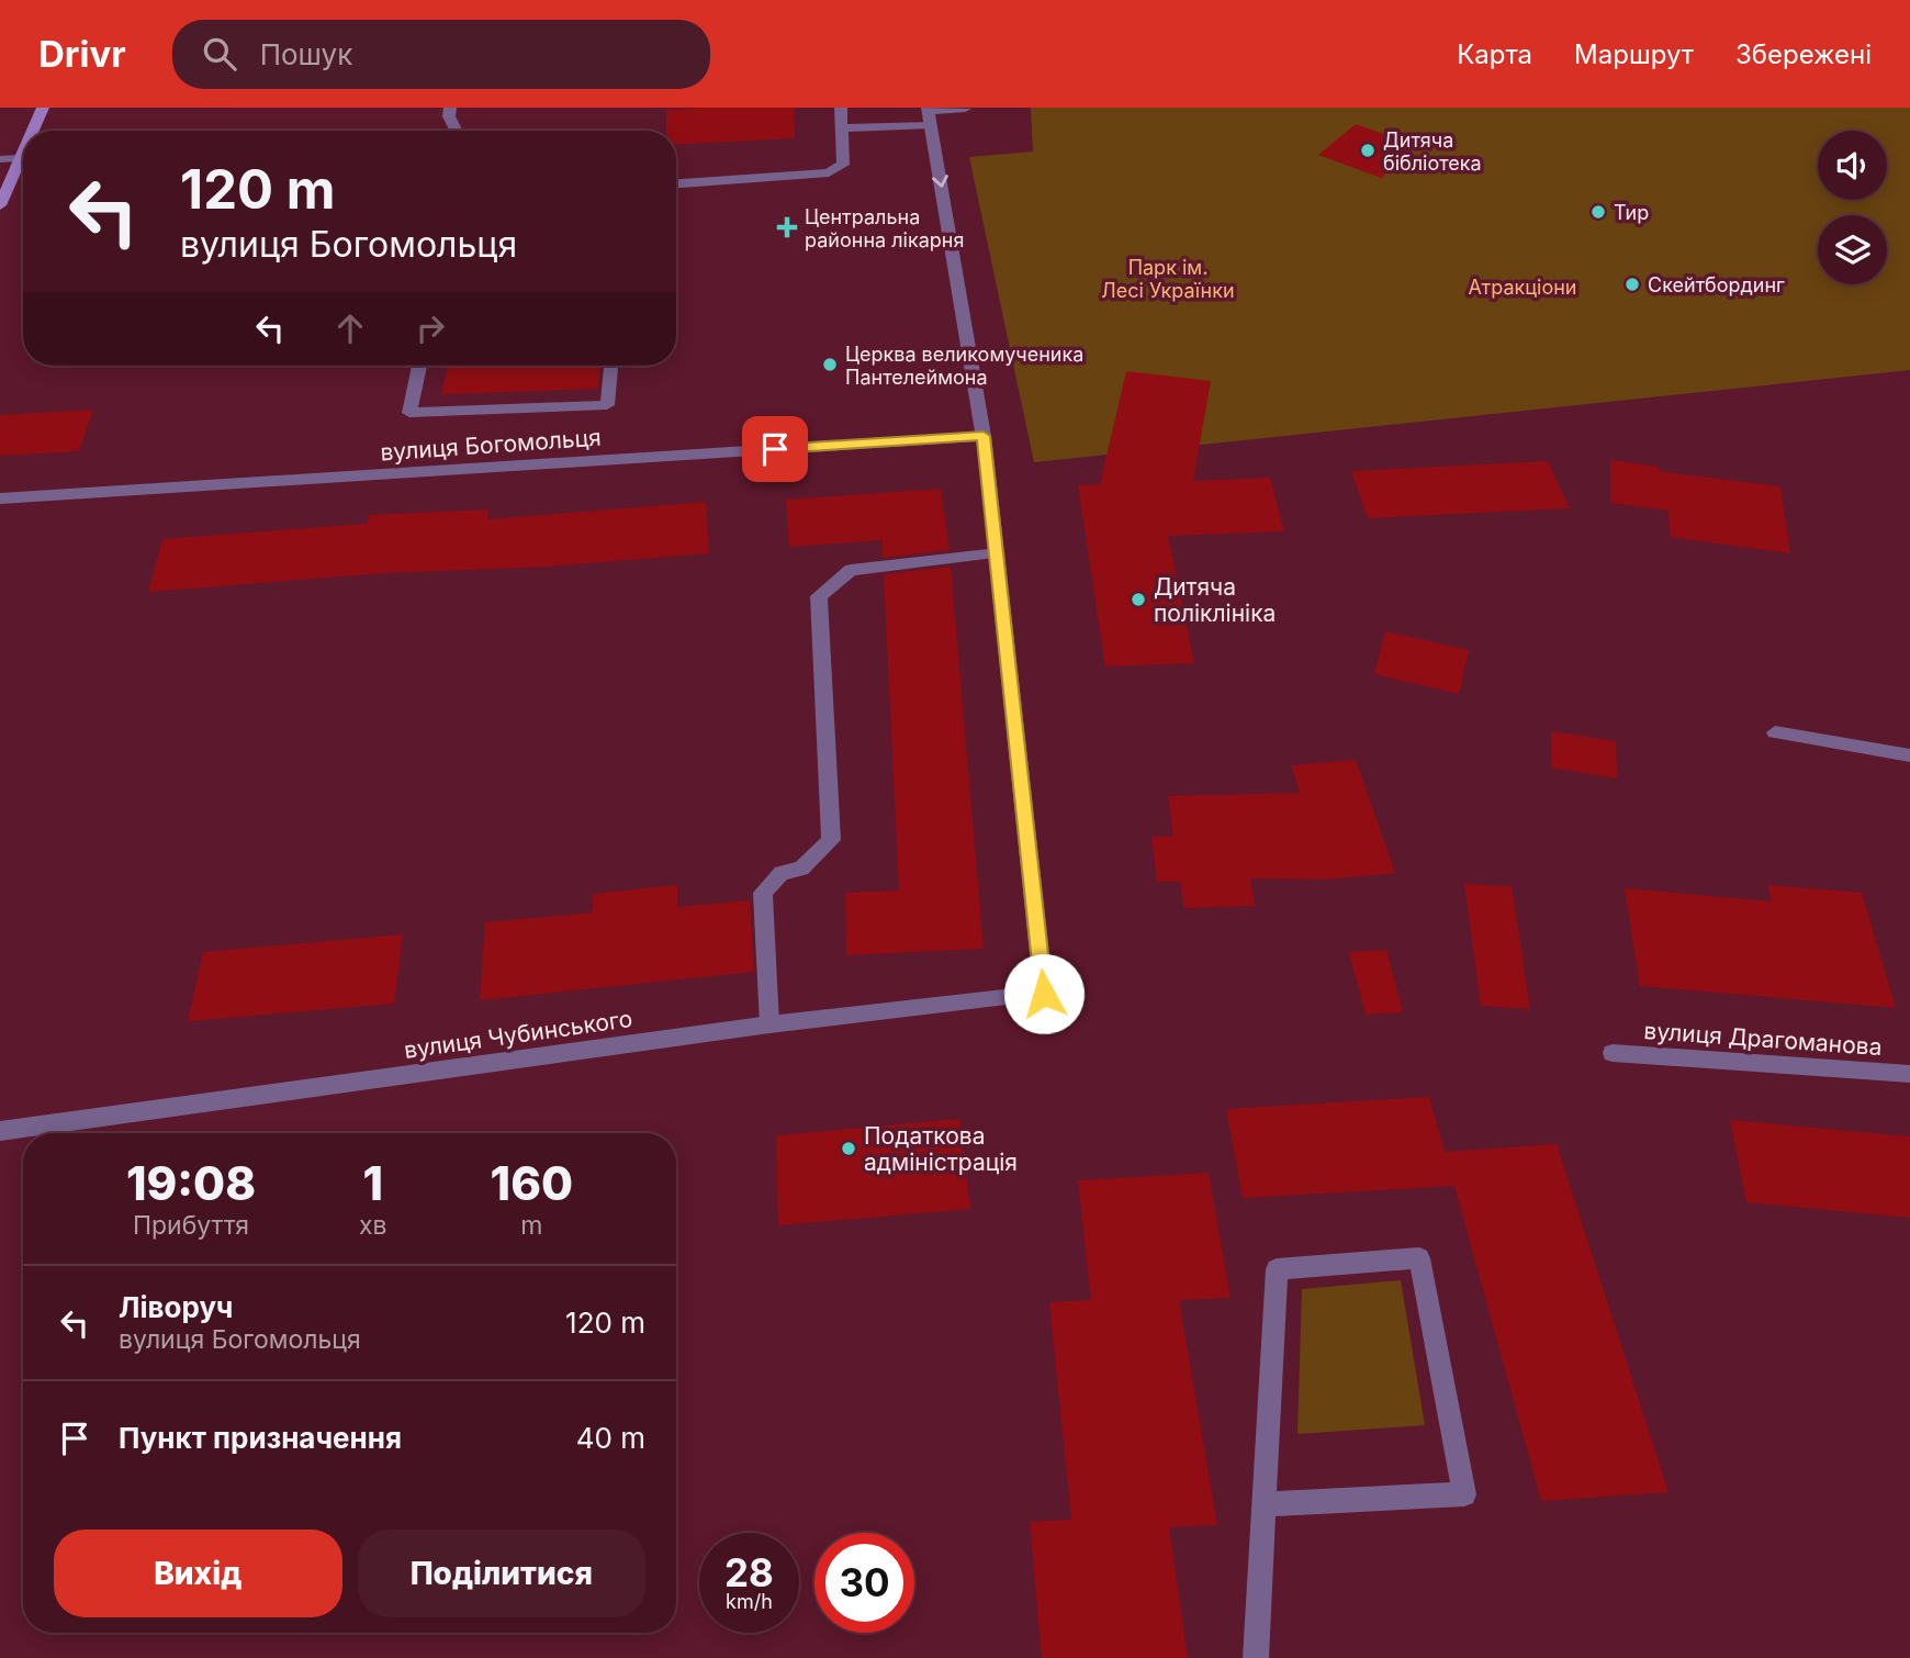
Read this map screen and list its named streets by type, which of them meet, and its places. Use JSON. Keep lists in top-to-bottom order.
{
  "streets": {
    "street": ["вулиця Богомольця", "вулиця Чубинського", "вулиця Драгоманова"]
  },
  "parks": ["Парк ім. Лесі Українки", "Атракціони"],
  "places": {
    "other": [
      "Дитяча бібліотека",
      "Тир",
      "Скейтбординг",
      "Церква великомученика Пантелеймона",
      "Дитяча поліклініка",
      "Податкова адміністрація"
    ],
    "health": ["Центральна районна лікарня"]
  },
  "page": {
    "header": "Drivr",
    "search": "Пошук",
    "nav": ["Карта", "Маршрут", "Збережені"],
    "turn": ["120 m", "вулиця Богомольця"],
    "eta": [
      "19:08",
      "Прибуття",
      "1",
      "хв",
      "160",
      "m"
    ],
    "list": [
      {
        "name": "Ліворуч",
        "note": "вулиця Богомольця",
        "value": "120 m"
      },
      {
        "name": "Пункт призначення",
        "value": "40 m"
      }
    ],
    "buttons": ["Вихід", "Поділитися"],
    "speed": "28 km/h",
    "limit": "30"
  }
}
